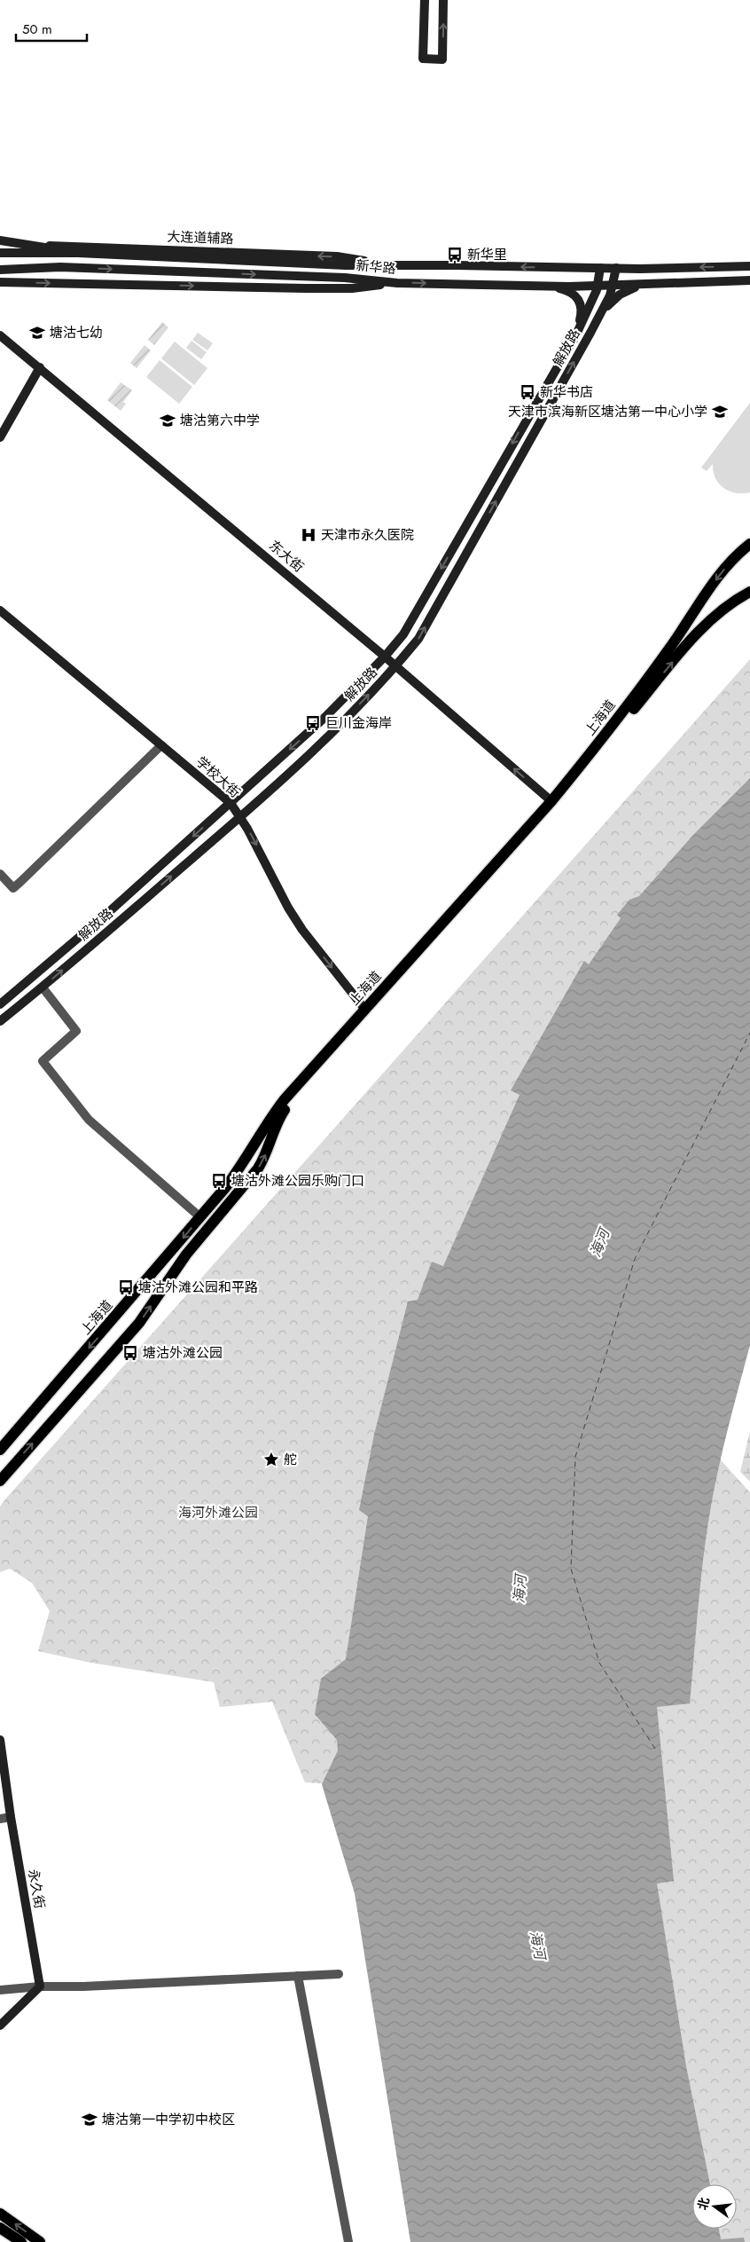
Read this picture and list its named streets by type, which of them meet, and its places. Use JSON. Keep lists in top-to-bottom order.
{
  "streets": {
    "main road": ["上海道"],
    "street": [
      "大连道辅路",
      "新华路",
      "解放路",
      "东大街",
      "学校大街",
      "永久街"
    ]
  },
  "crossings": [
    ["大连道辅路", "新华路"],
    ["新华路", "解放路"],
    ["解放路", "东大街"],
    ["解放路", "学校大街"],
    ["东大街", "上海道"],
    ["上海道", "学校大街"]
  ],
  "one_way": ["学校大街"],
  "water": ["海河"],
  "parks": ["海河外滩公园"],
  "places": {
    "bus stop": [
      "新华里",
      "新华书店",
      "巨川金海岸",
      "塘沽外滩公园乐购门口",
      "塘沽外滩公园和平路",
      "塘沽外滩公园"
    ],
    "school or university": [
      "塘沽七幼",
      "天津市滨海新区塘沽第一中心小学",
      "塘沽第六中学",
      "塘沽第一中学初中校区"
    ],
    "hospital": ["天津市永久医院"],
    "place": ["舵"]
  },
  "scale_bar": "50 m",
  "north": "left"
}
